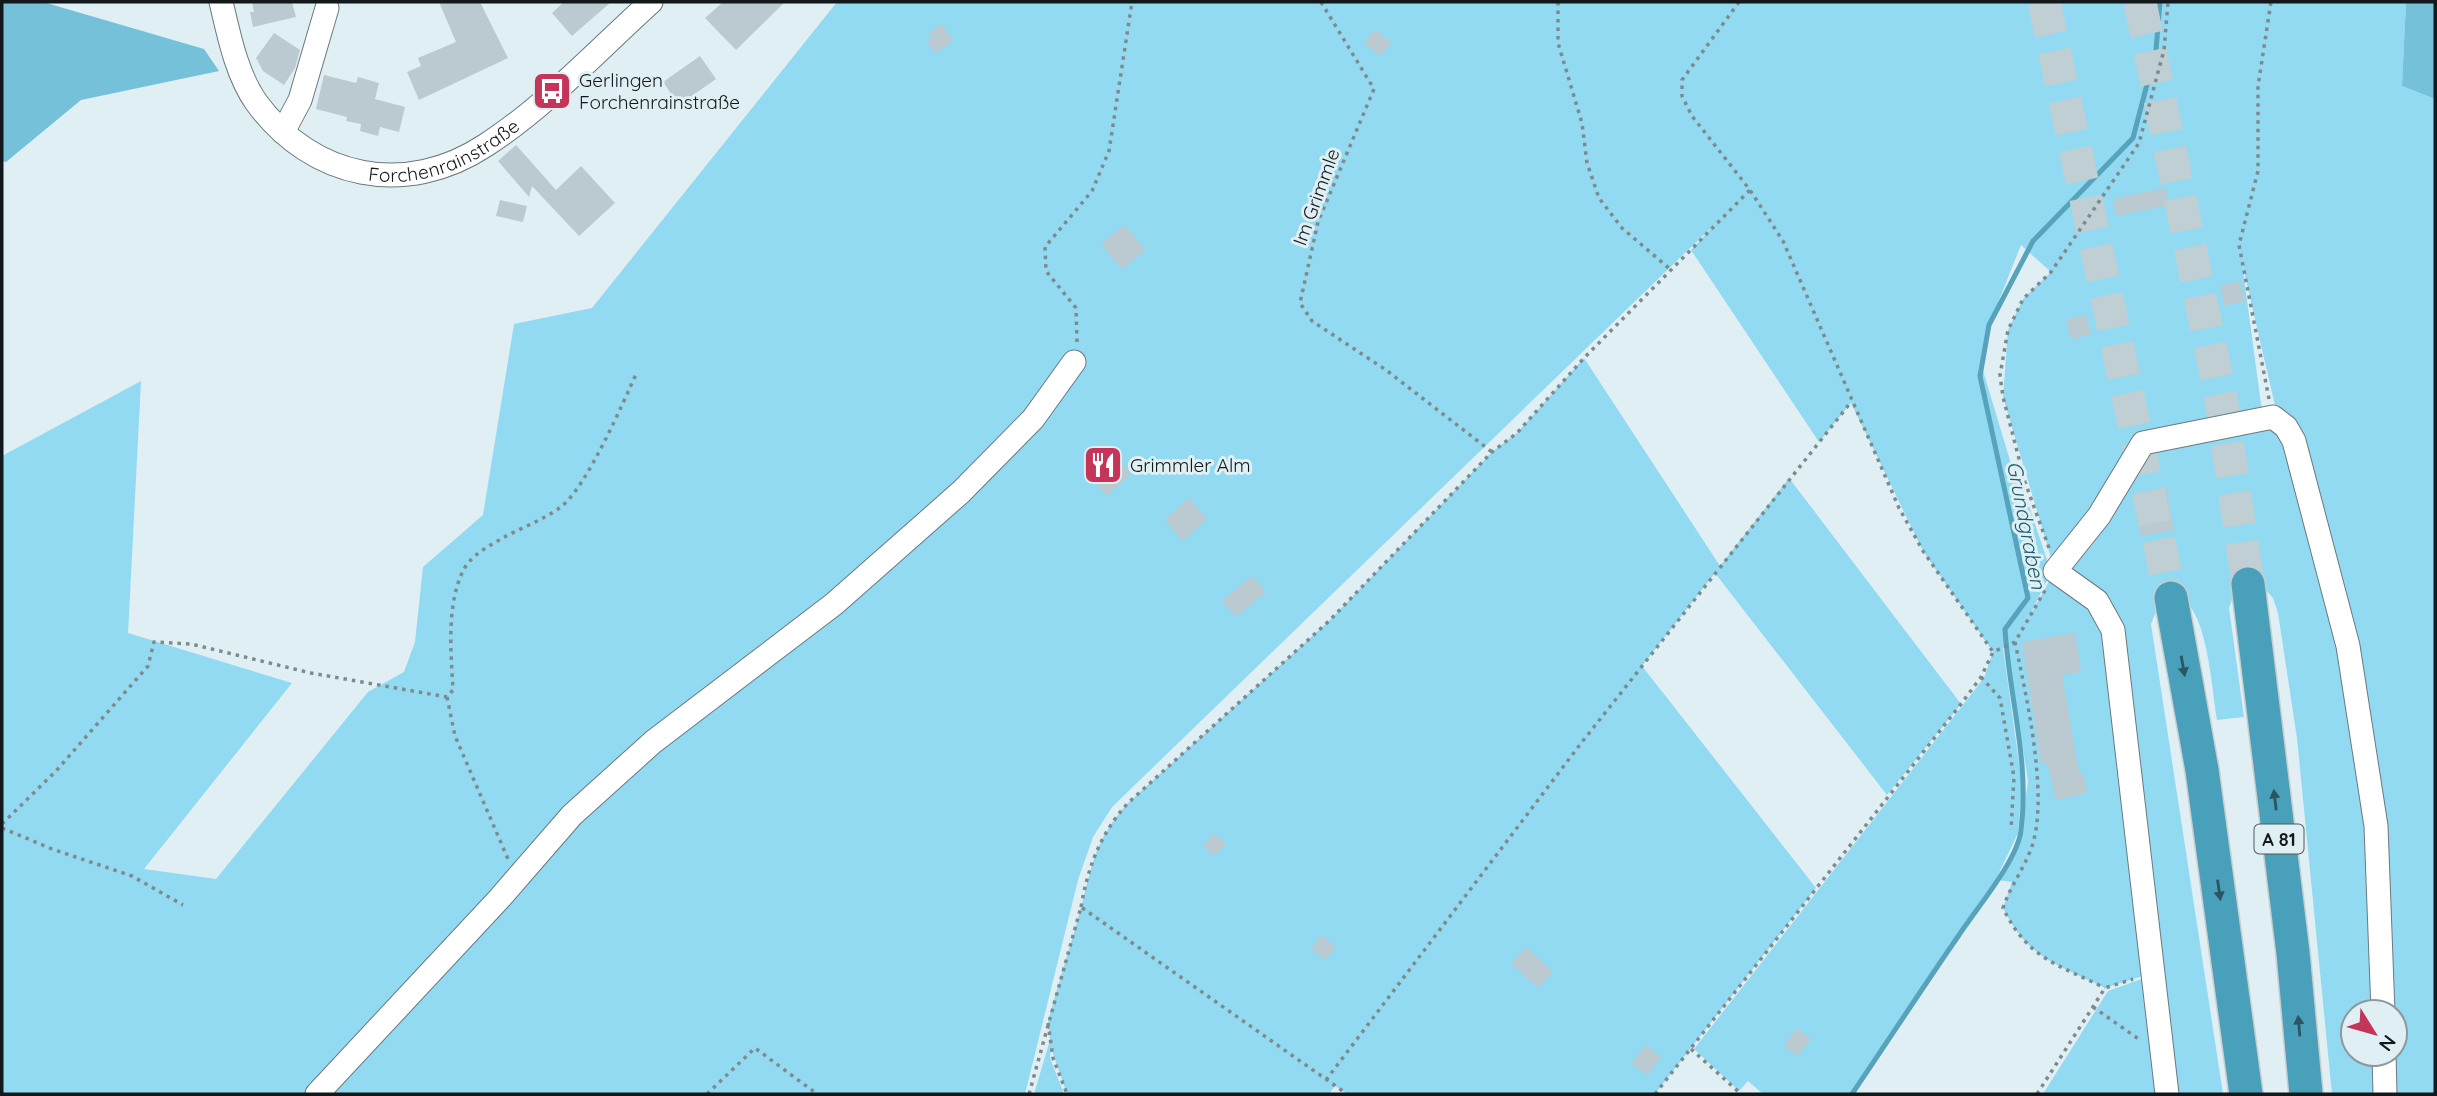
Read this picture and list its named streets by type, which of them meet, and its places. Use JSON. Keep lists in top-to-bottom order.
{
  "streets": {
    "highway": ["A 81"],
    "street": ["Forchenrainstraße"],
    "path": ["Im Grimmle"]
  },
  "water": ["Grundgraben"],
  "places": {
    "bus stop": ["Gerlingen Forchenrainstraße"],
    "restaurant": ["Grimmler Alm"]
  },
  "north": "bottom right"
}
